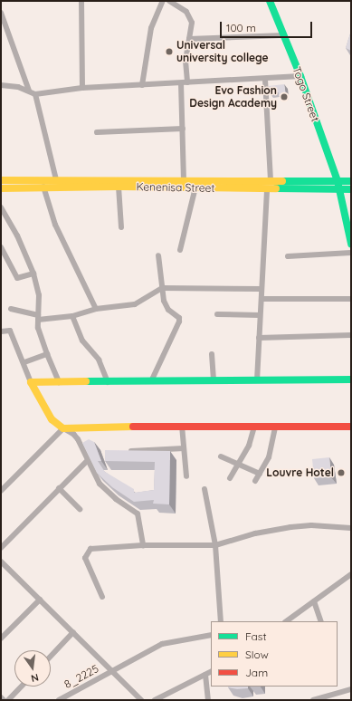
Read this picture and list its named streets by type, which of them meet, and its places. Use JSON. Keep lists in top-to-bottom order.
{
  "streets": {
    "street": ["Togo Street", "Kenenisa Street", "8_2225"]
  },
  "crossings": [
    ["Togo Street", "Kenenisa Street"]
  ],
  "places": ["Universal university college", "Evo Fashion Design Academy", "Louvre Hotel"],
  "legend": ["Fast", "Slow", "Jam"],
  "scale_bar": "100 m",
  "north": "bottom"
}
